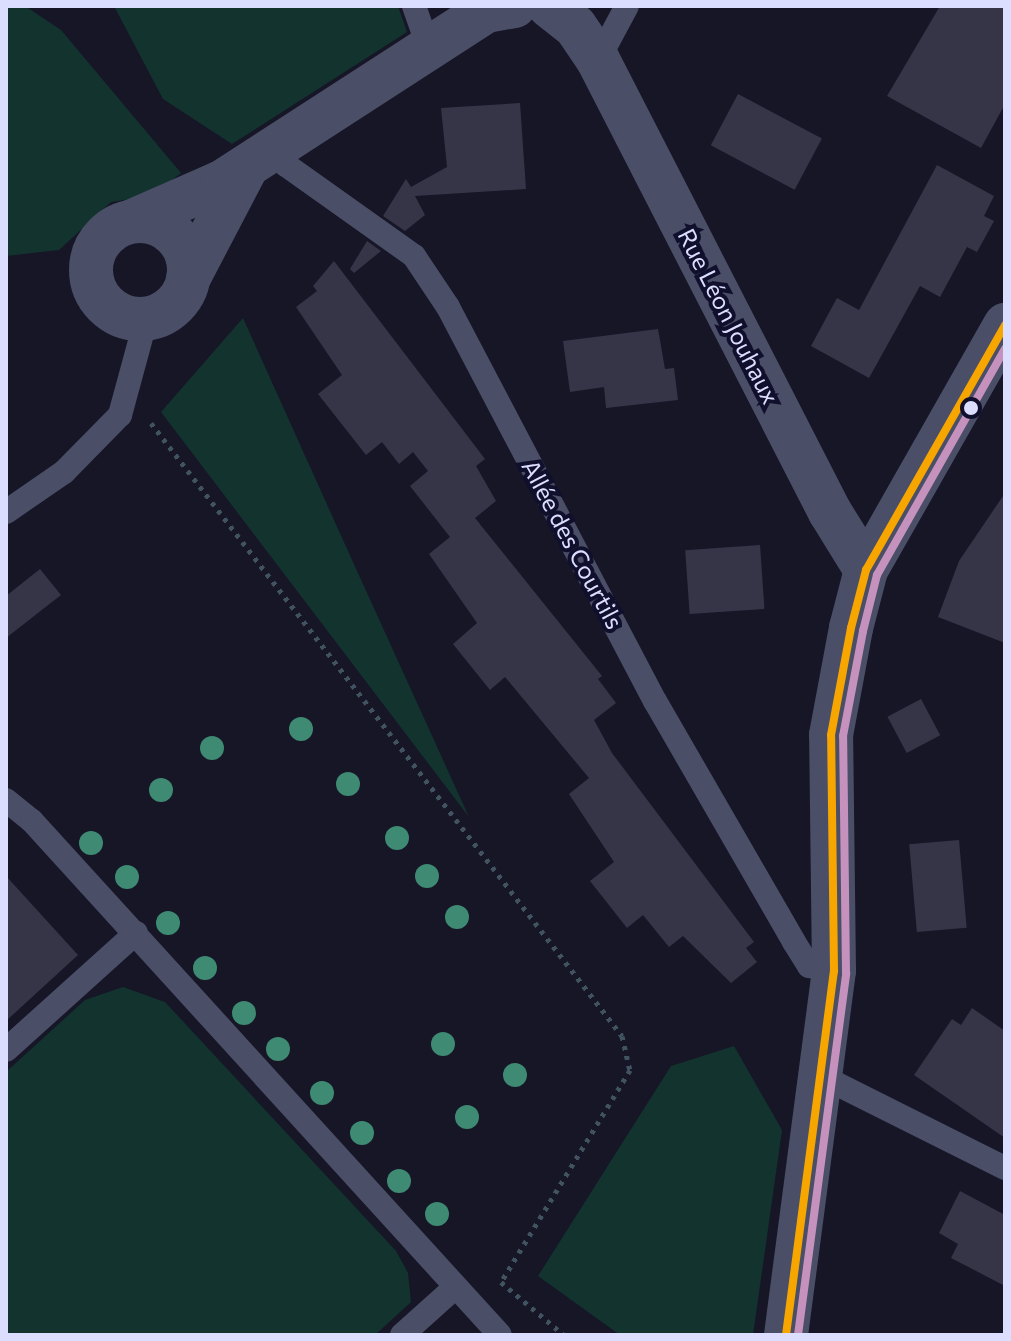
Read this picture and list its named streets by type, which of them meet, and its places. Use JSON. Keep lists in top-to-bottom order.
{
  "streets": {
    "street": ["Rue Léon Jouhaux"],
    "lane": ["Allée des Courtils"]
  }
}
